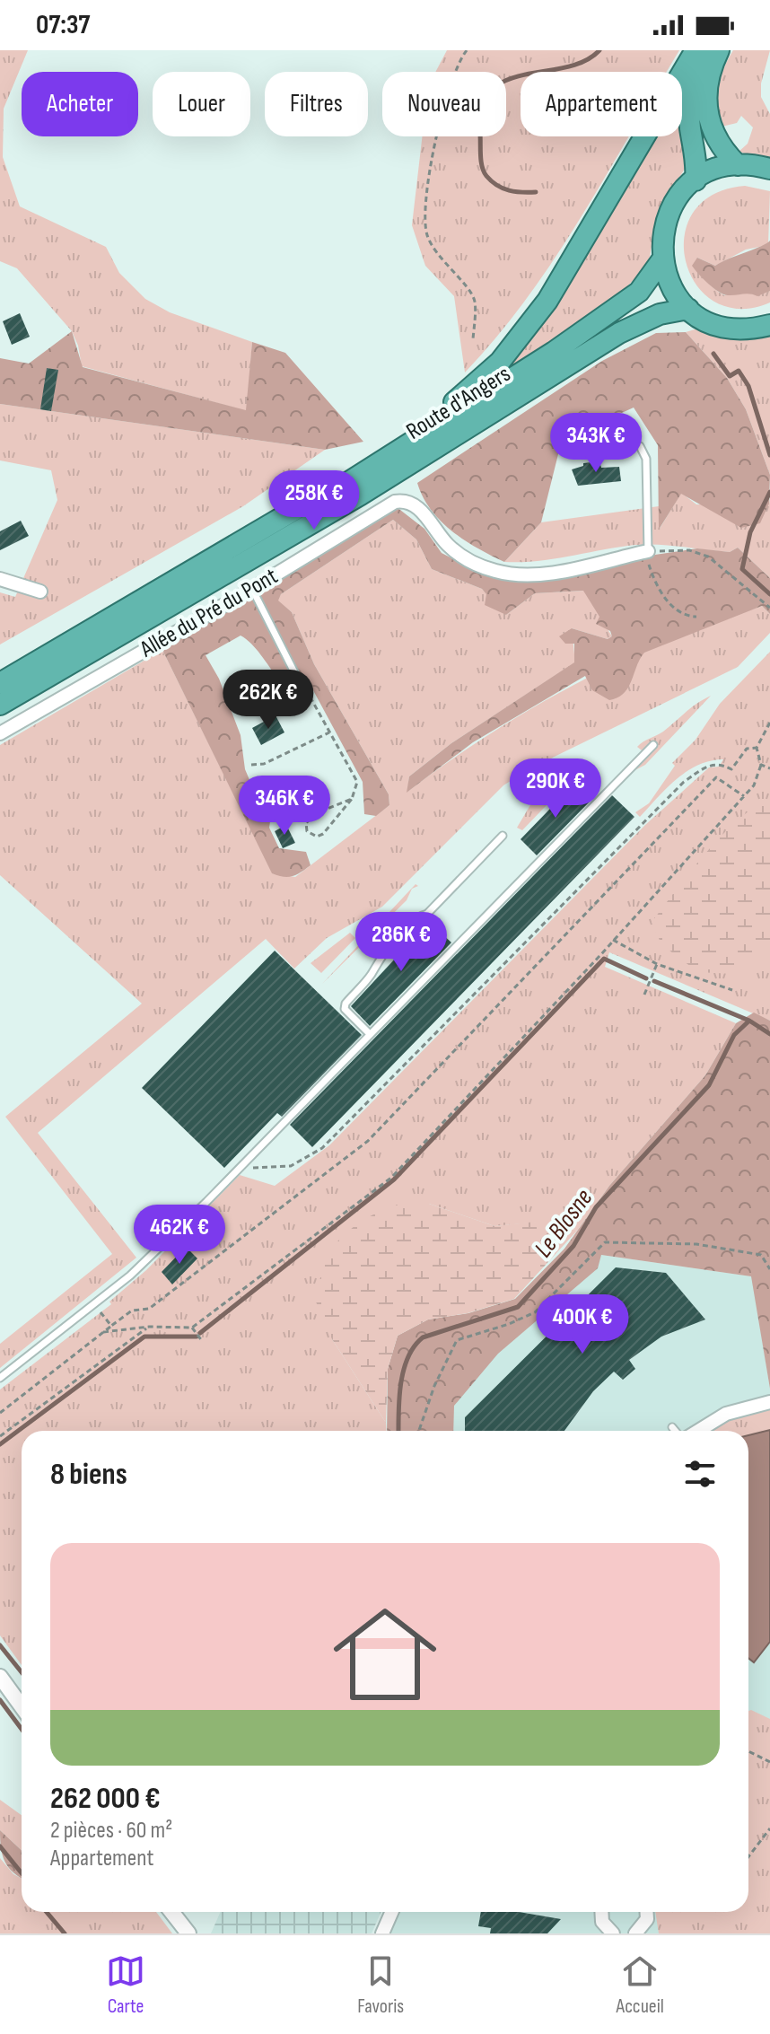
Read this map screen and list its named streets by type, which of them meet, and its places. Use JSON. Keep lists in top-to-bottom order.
{
  "streets": {
    "highway": ["Route d'Angers"],
    "street": ["Allée du Pré du Pont"]
  },
  "water": ["Le Blosne"],
  "page": {
    "status": "07:37",
    "chip": [
      "Acheter",
      "Louer",
      "Filtres",
      "Nouveau",
      "Appartement"
    ],
    "price": [
      "343K €",
      "258K €",
      "262K €",
      "290K €",
      "346K €",
      "286K €",
      "462K €",
      "400K €"
    ],
    "heading": "8 biens",
    "list": [
      {
        "name": "262 000 €",
        "note": "2 pièces · 60 m² · Appartement"
      }
    ],
    "tabs": ["Carte", "Favoris", "Accueil"]
  }
}
